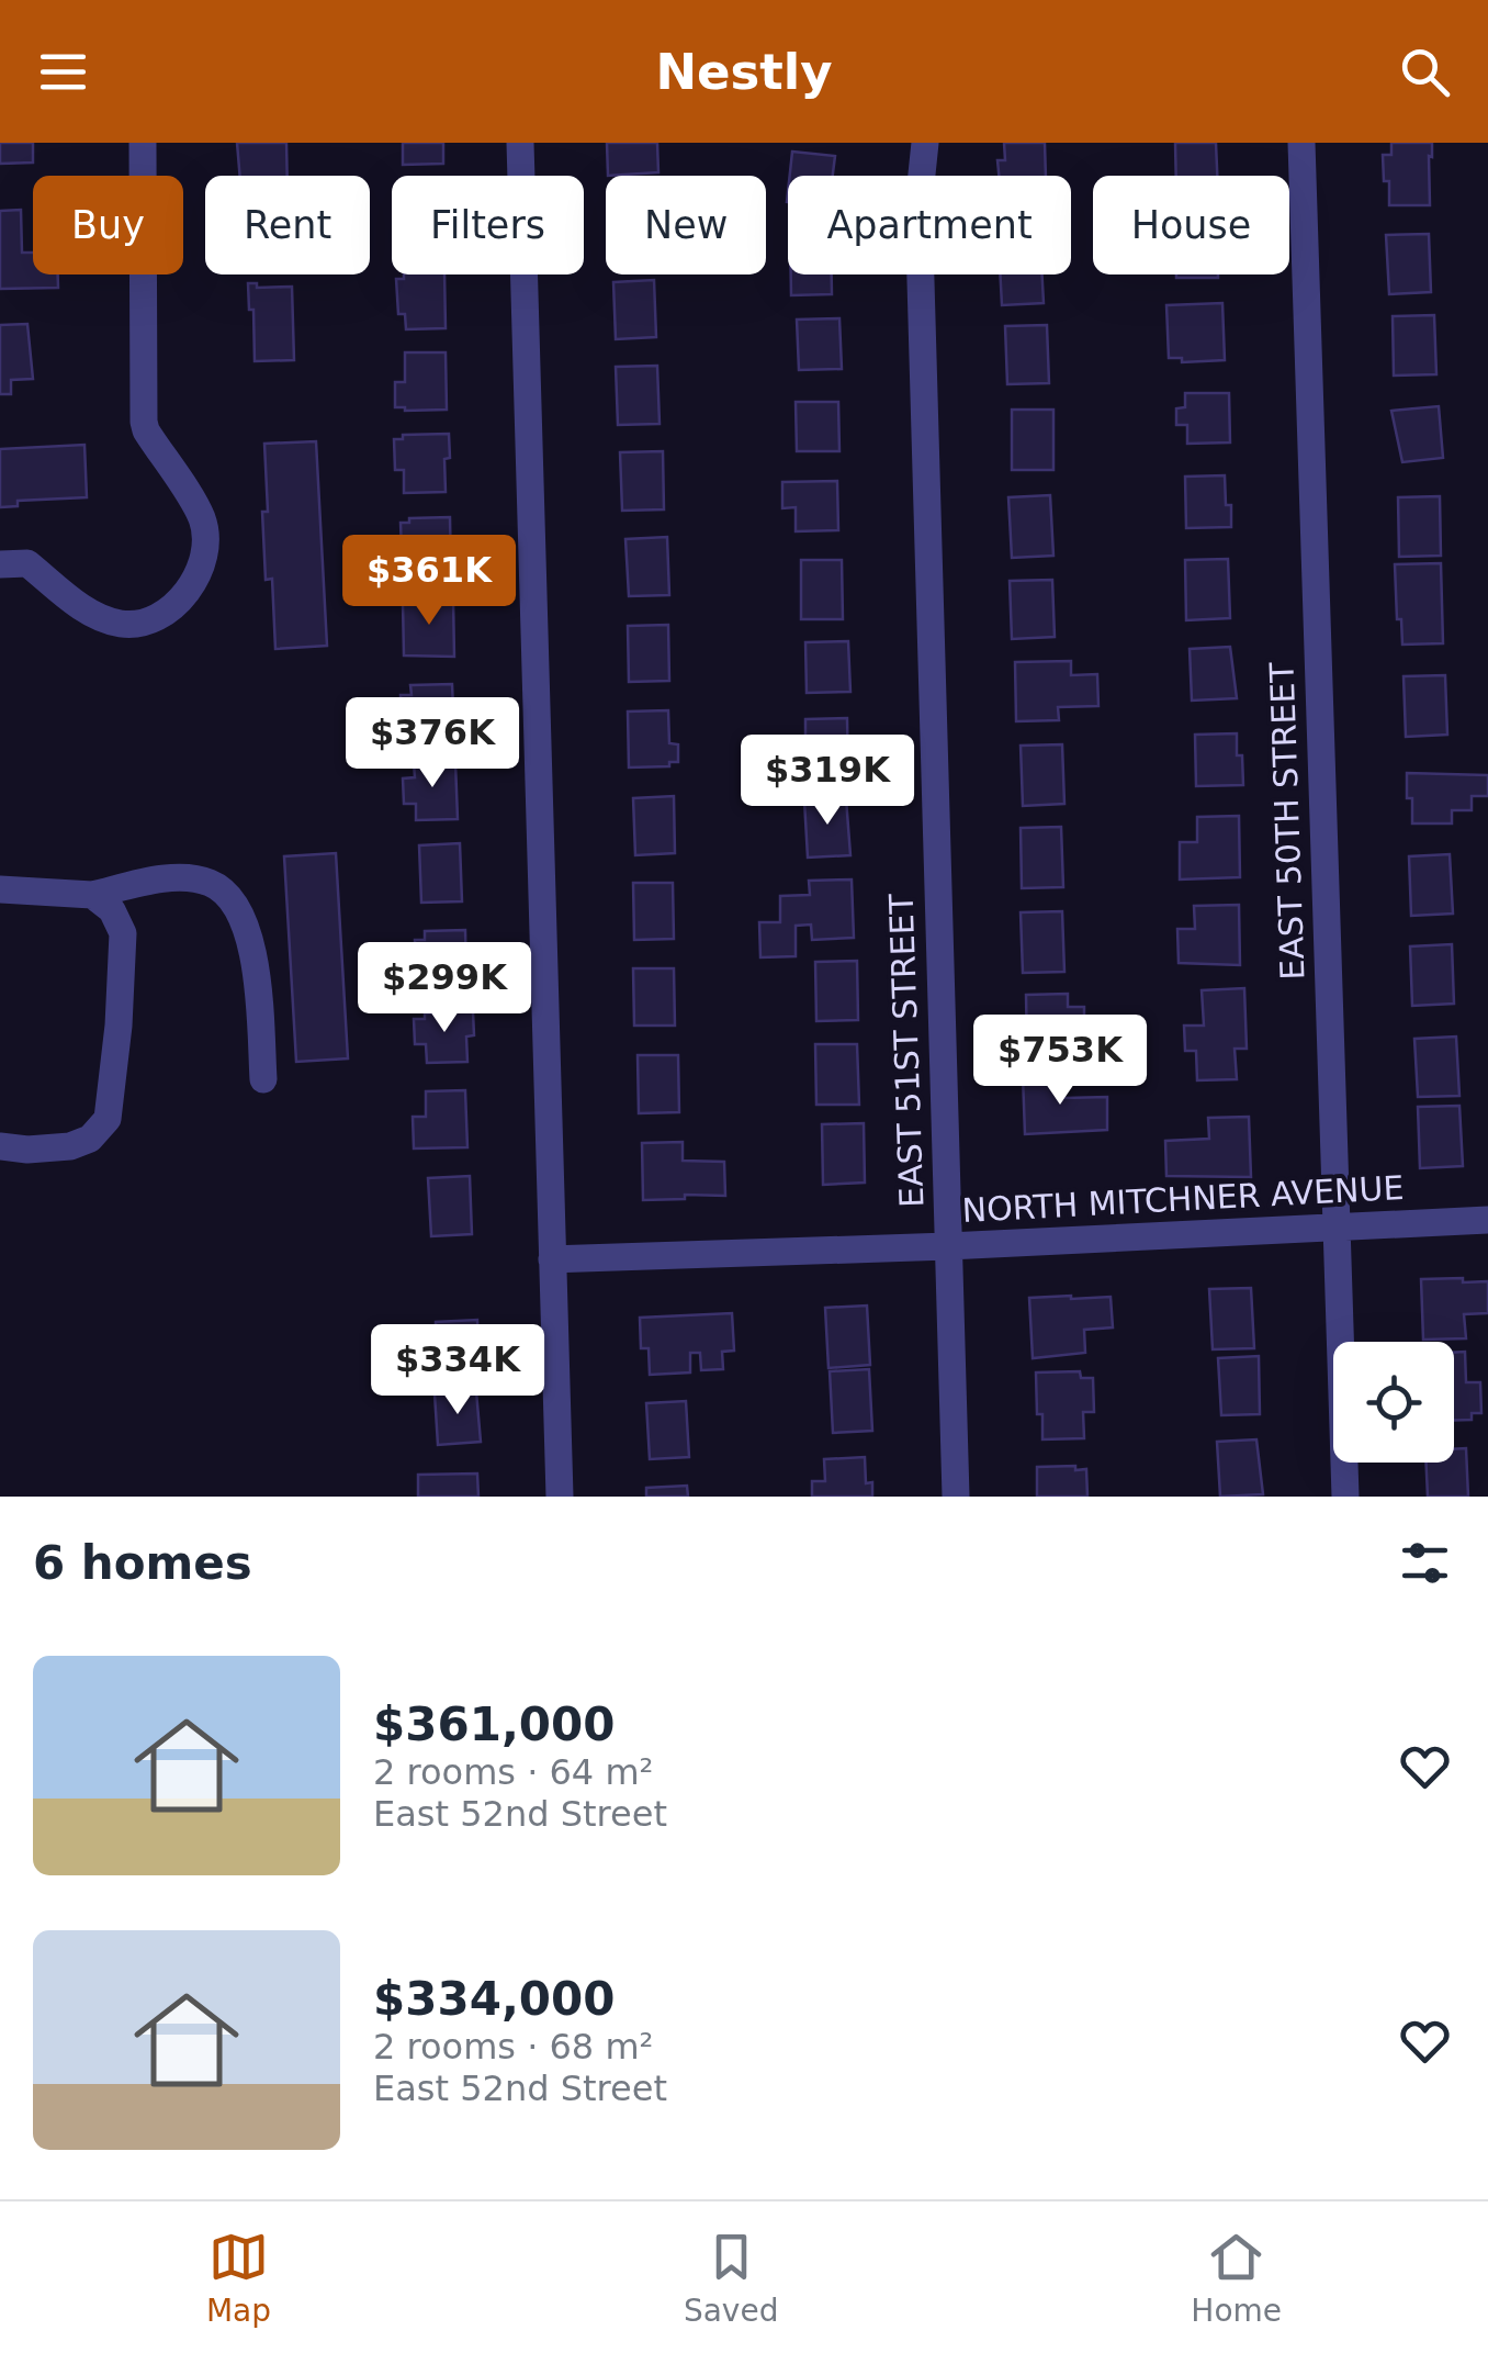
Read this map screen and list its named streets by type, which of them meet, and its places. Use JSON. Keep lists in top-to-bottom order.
{
  "streets": {
    "street": ["EAST 50TH STREET", "EAST 51ST STREET", "NORTH MITCHNER AVENUE"]
  },
  "crossings": [
    ["EAST 50TH STREET", "NORTH MITCHNER AVENUE"],
    ["EAST 51ST STREET", "NORTH MITCHNER AVENUE"]
  ],
  "page": {
    "header": "Nestly",
    "chip": [
      "Buy",
      "Rent",
      "Filters",
      "New",
      "Apartment",
      "House"
    ],
    "price": [
      "$361K",
      "$376K",
      "$319K",
      "$299K",
      "$753K",
      "$334K"
    ],
    "heading": "6 homes",
    "list": [
      {
        "name": "$361,000",
        "note": "2 rooms · 64 m² · East 52nd Street"
      },
      {
        "name": "$334,000",
        "note": "2 rooms · 68 m² · East 52nd Street"
      }
    ],
    "tabs": ["Map", "Saved", "Home"]
  }
}
